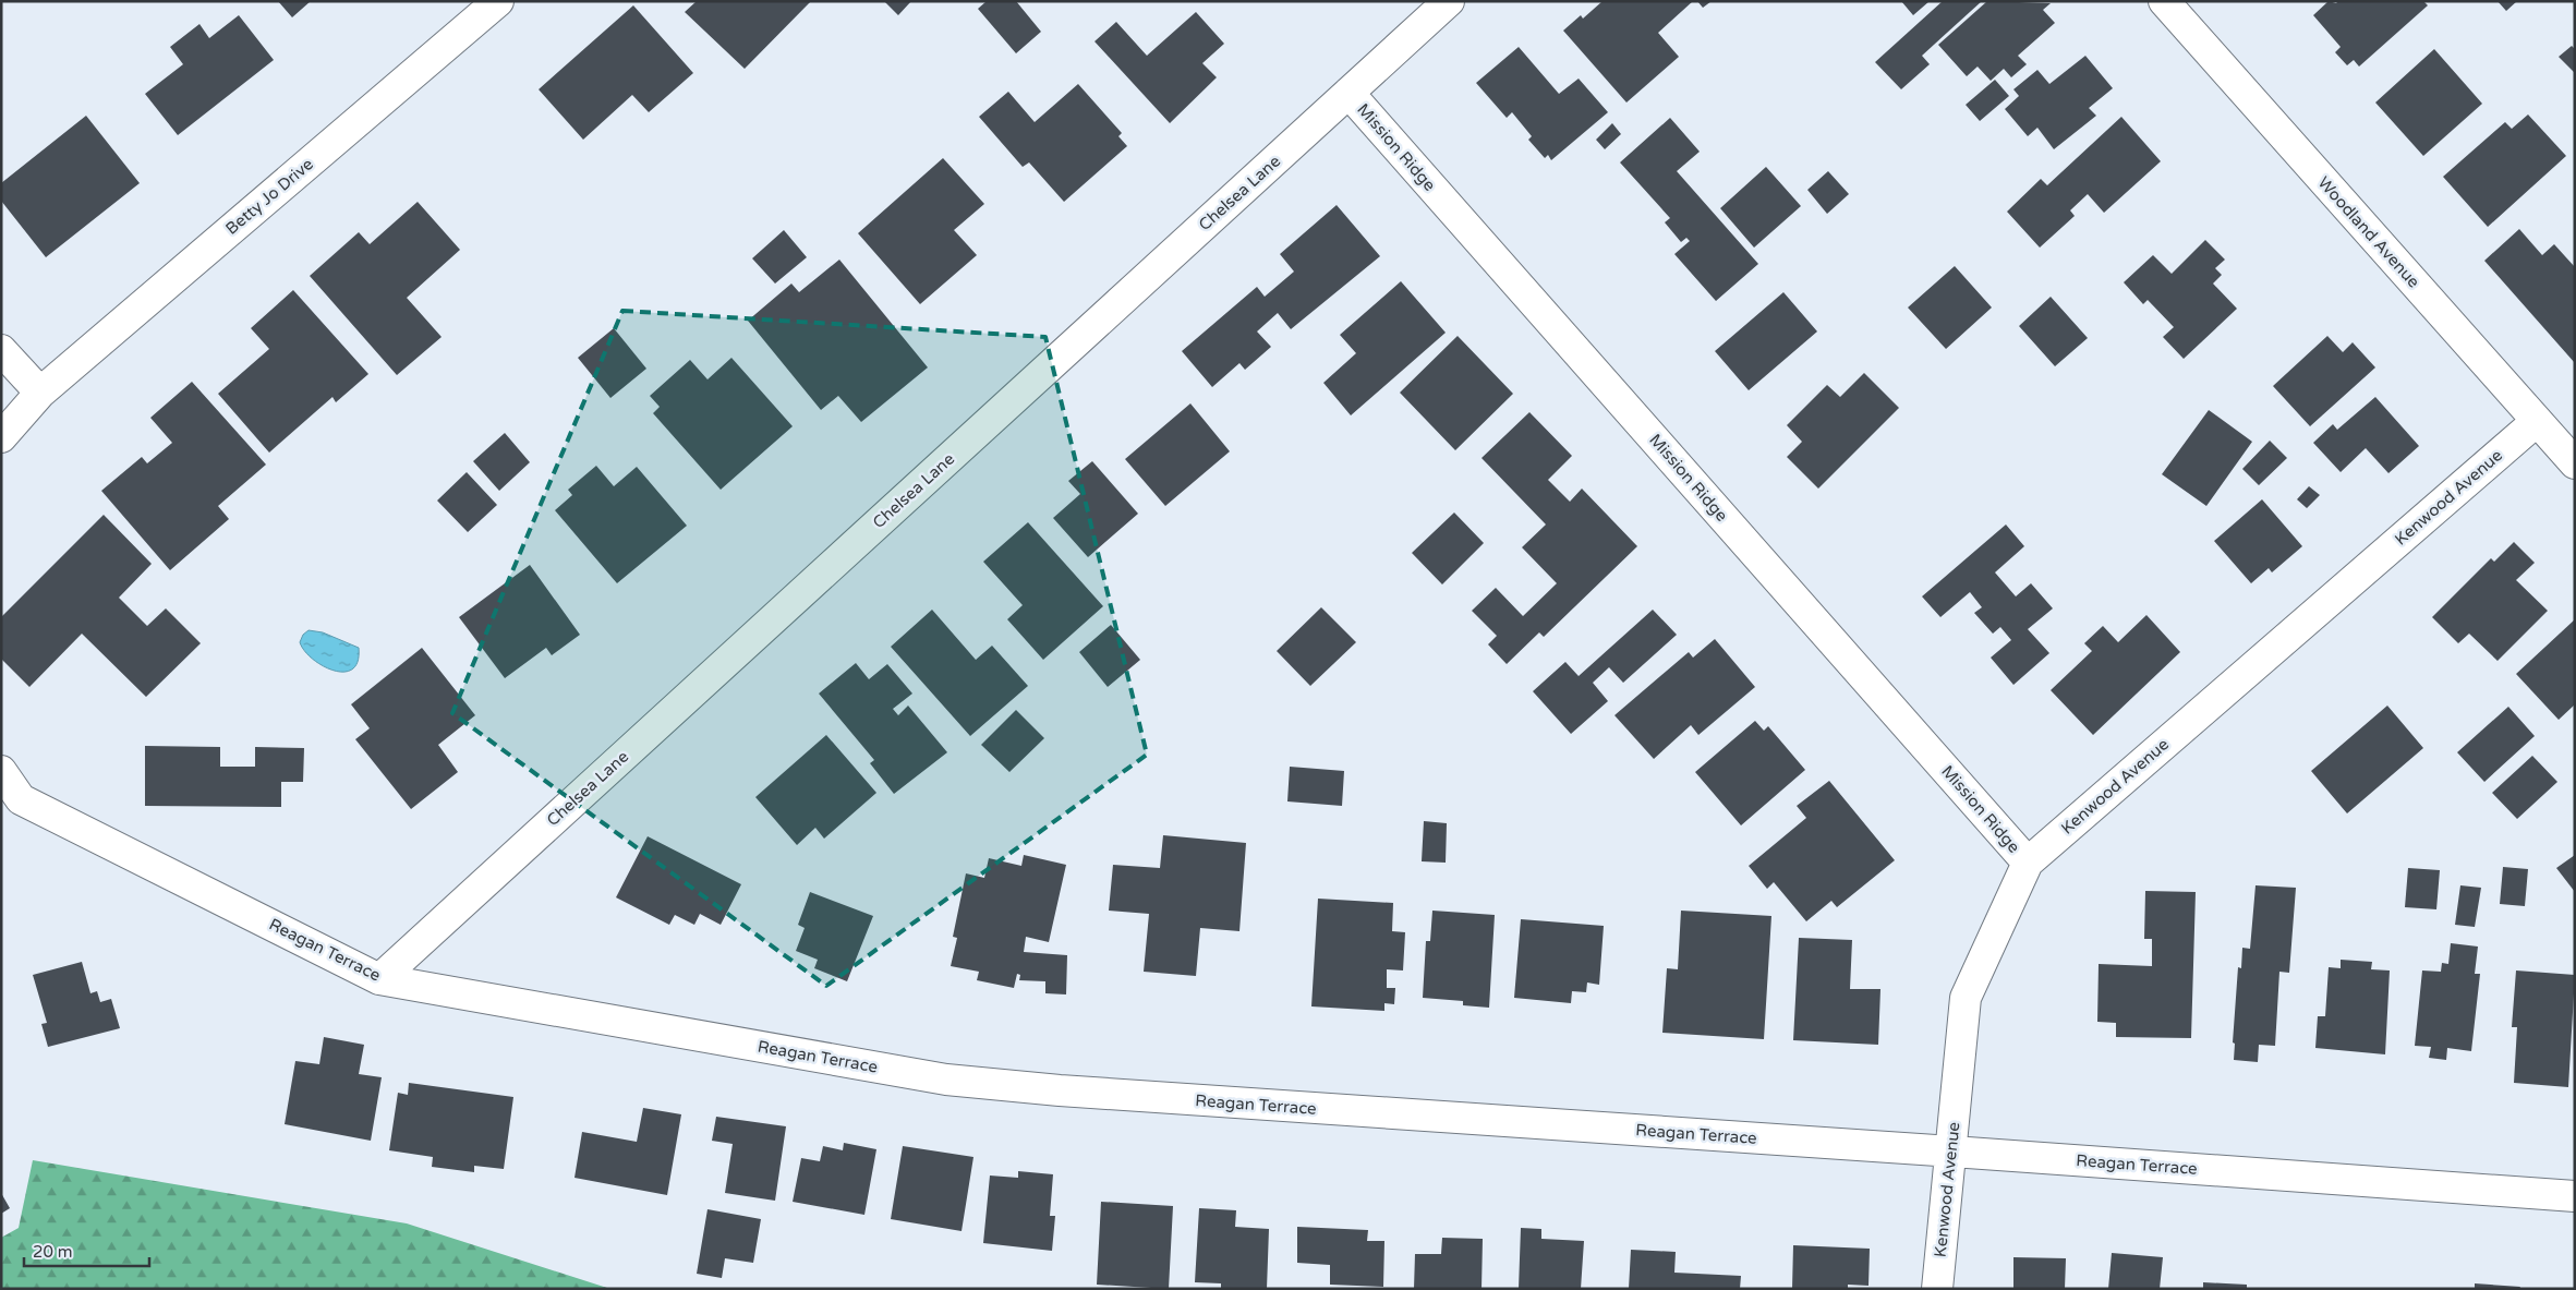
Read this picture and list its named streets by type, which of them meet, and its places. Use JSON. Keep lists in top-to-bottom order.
{
  "streets": {
    "street": [
      "Mission Ridge",
      "Chelsea Lane",
      "Betty Jo Drive",
      "Woodland Avenue",
      "Kenwood Avenue",
      "Reagan Terrace"
    ]
  },
  "crossings": [
    ["Mission Ridge", "Chelsea Lane"],
    ["Mission Ridge", "Kenwood Avenue"],
    ["Chelsea Lane", "Reagan Terrace"],
    ["Woodland Avenue", "Kenwood Avenue"],
    ["Kenwood Avenue", "Reagan Terrace"]
  ],
  "scale_bar": "20 m"
}
